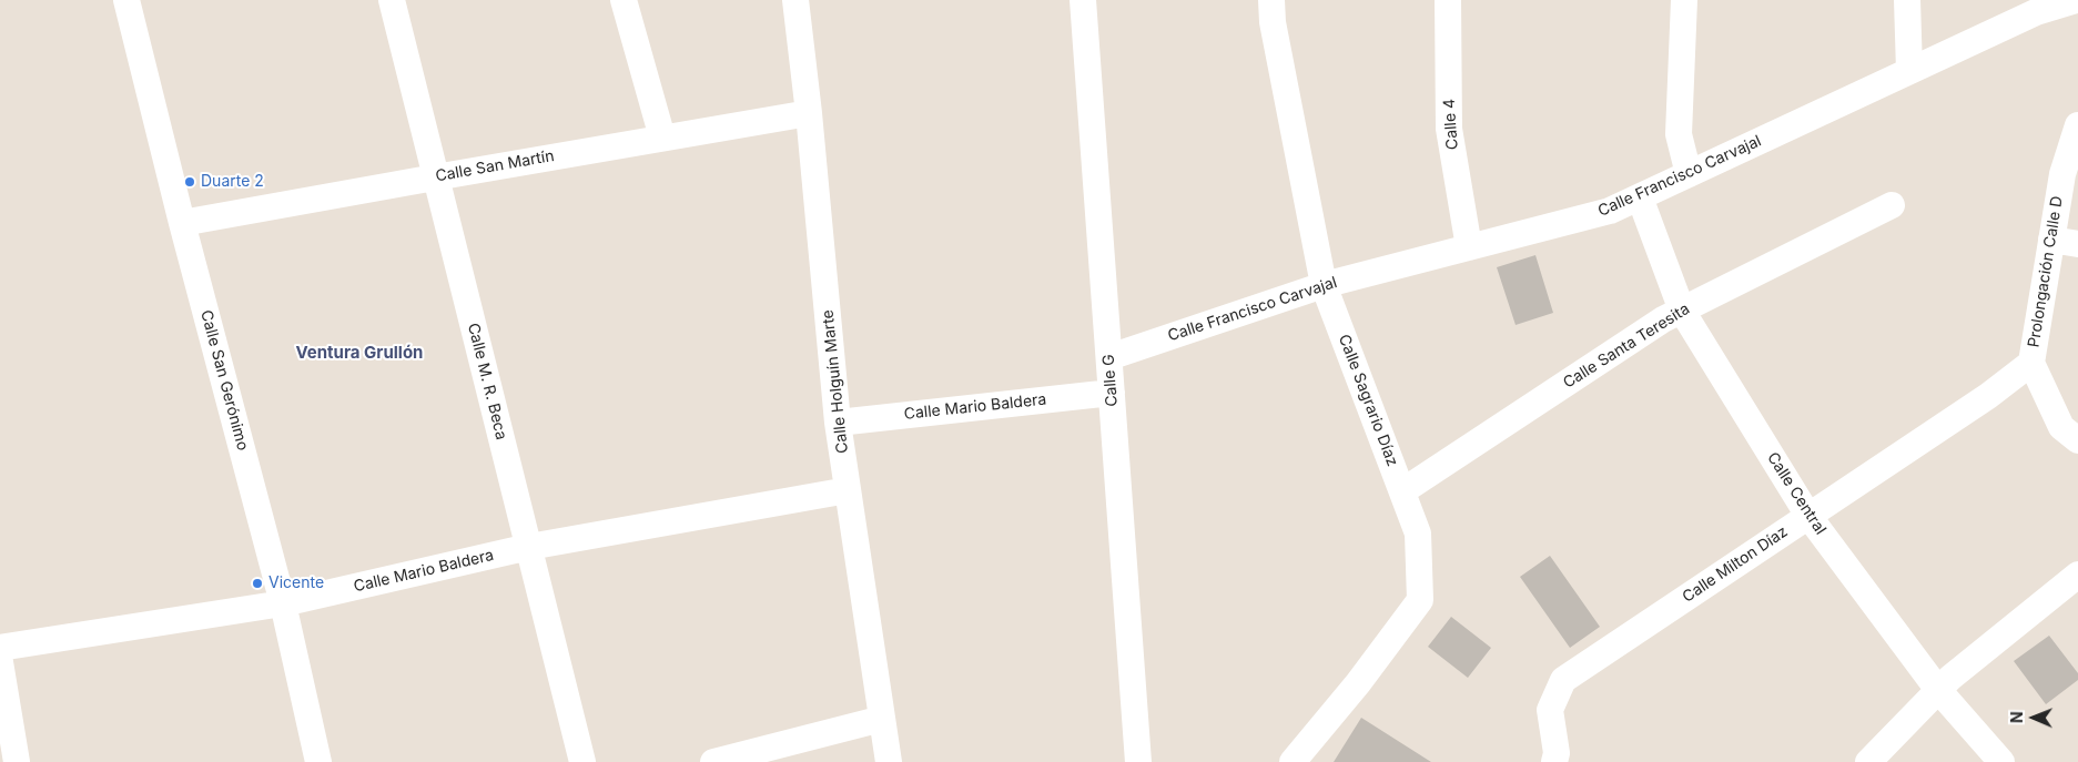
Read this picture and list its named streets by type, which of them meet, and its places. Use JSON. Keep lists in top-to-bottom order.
{
  "streets": {
    "street": [
      "Calle 4",
      "Calle San Martín",
      "Calle Francisco Carvajal",
      "Prolongación Calle D",
      "Calle Santa Teresita",
      "Calle San Gerónimo",
      "Calle G",
      "Calle M. R. Beca",
      "Calle Holguín Marte",
      "Calle Sagrario Díaz",
      "Calle Mario Baldera",
      "Calle Central",
      "Calle Milton Díaz"
    ]
  },
  "crossings": [
    ["Calle 4", "Calle Francisco Carvajal"],
    ["Calle San Martín", "Calle San Gerónimo"],
    ["Calle San Martín", "Calle M. R. Beca"],
    ["Calle San Martín", "Calle Holguín Marte"],
    ["Calle Francisco Carvajal", "Calle G"],
    ["Calle Francisco Carvajal", "Calle Sagrario Díaz"],
    ["Calle Francisco Carvajal", "Calle Central"],
    ["Prolongación Calle D", "Calle Milton Díaz"],
    ["Calle Santa Teresita", "Calle Sagrario Díaz"],
    ["Calle Santa Teresita", "Calle Central"],
    ["Calle San Gerónimo", "Calle Mario Baldera"],
    ["Calle G", "Calle Mario Baldera"],
    ["Calle M. R. Beca", "Calle Mario Baldera"],
    ["Calle Holguín Marte", "Calle Mario Baldera"],
    ["Calle Central", "Calle Milton Díaz"]
  ],
  "districts": ["Ventura Grullón"],
  "places": ["Duarte 2", "Vicente"],
  "north": "left"
}
